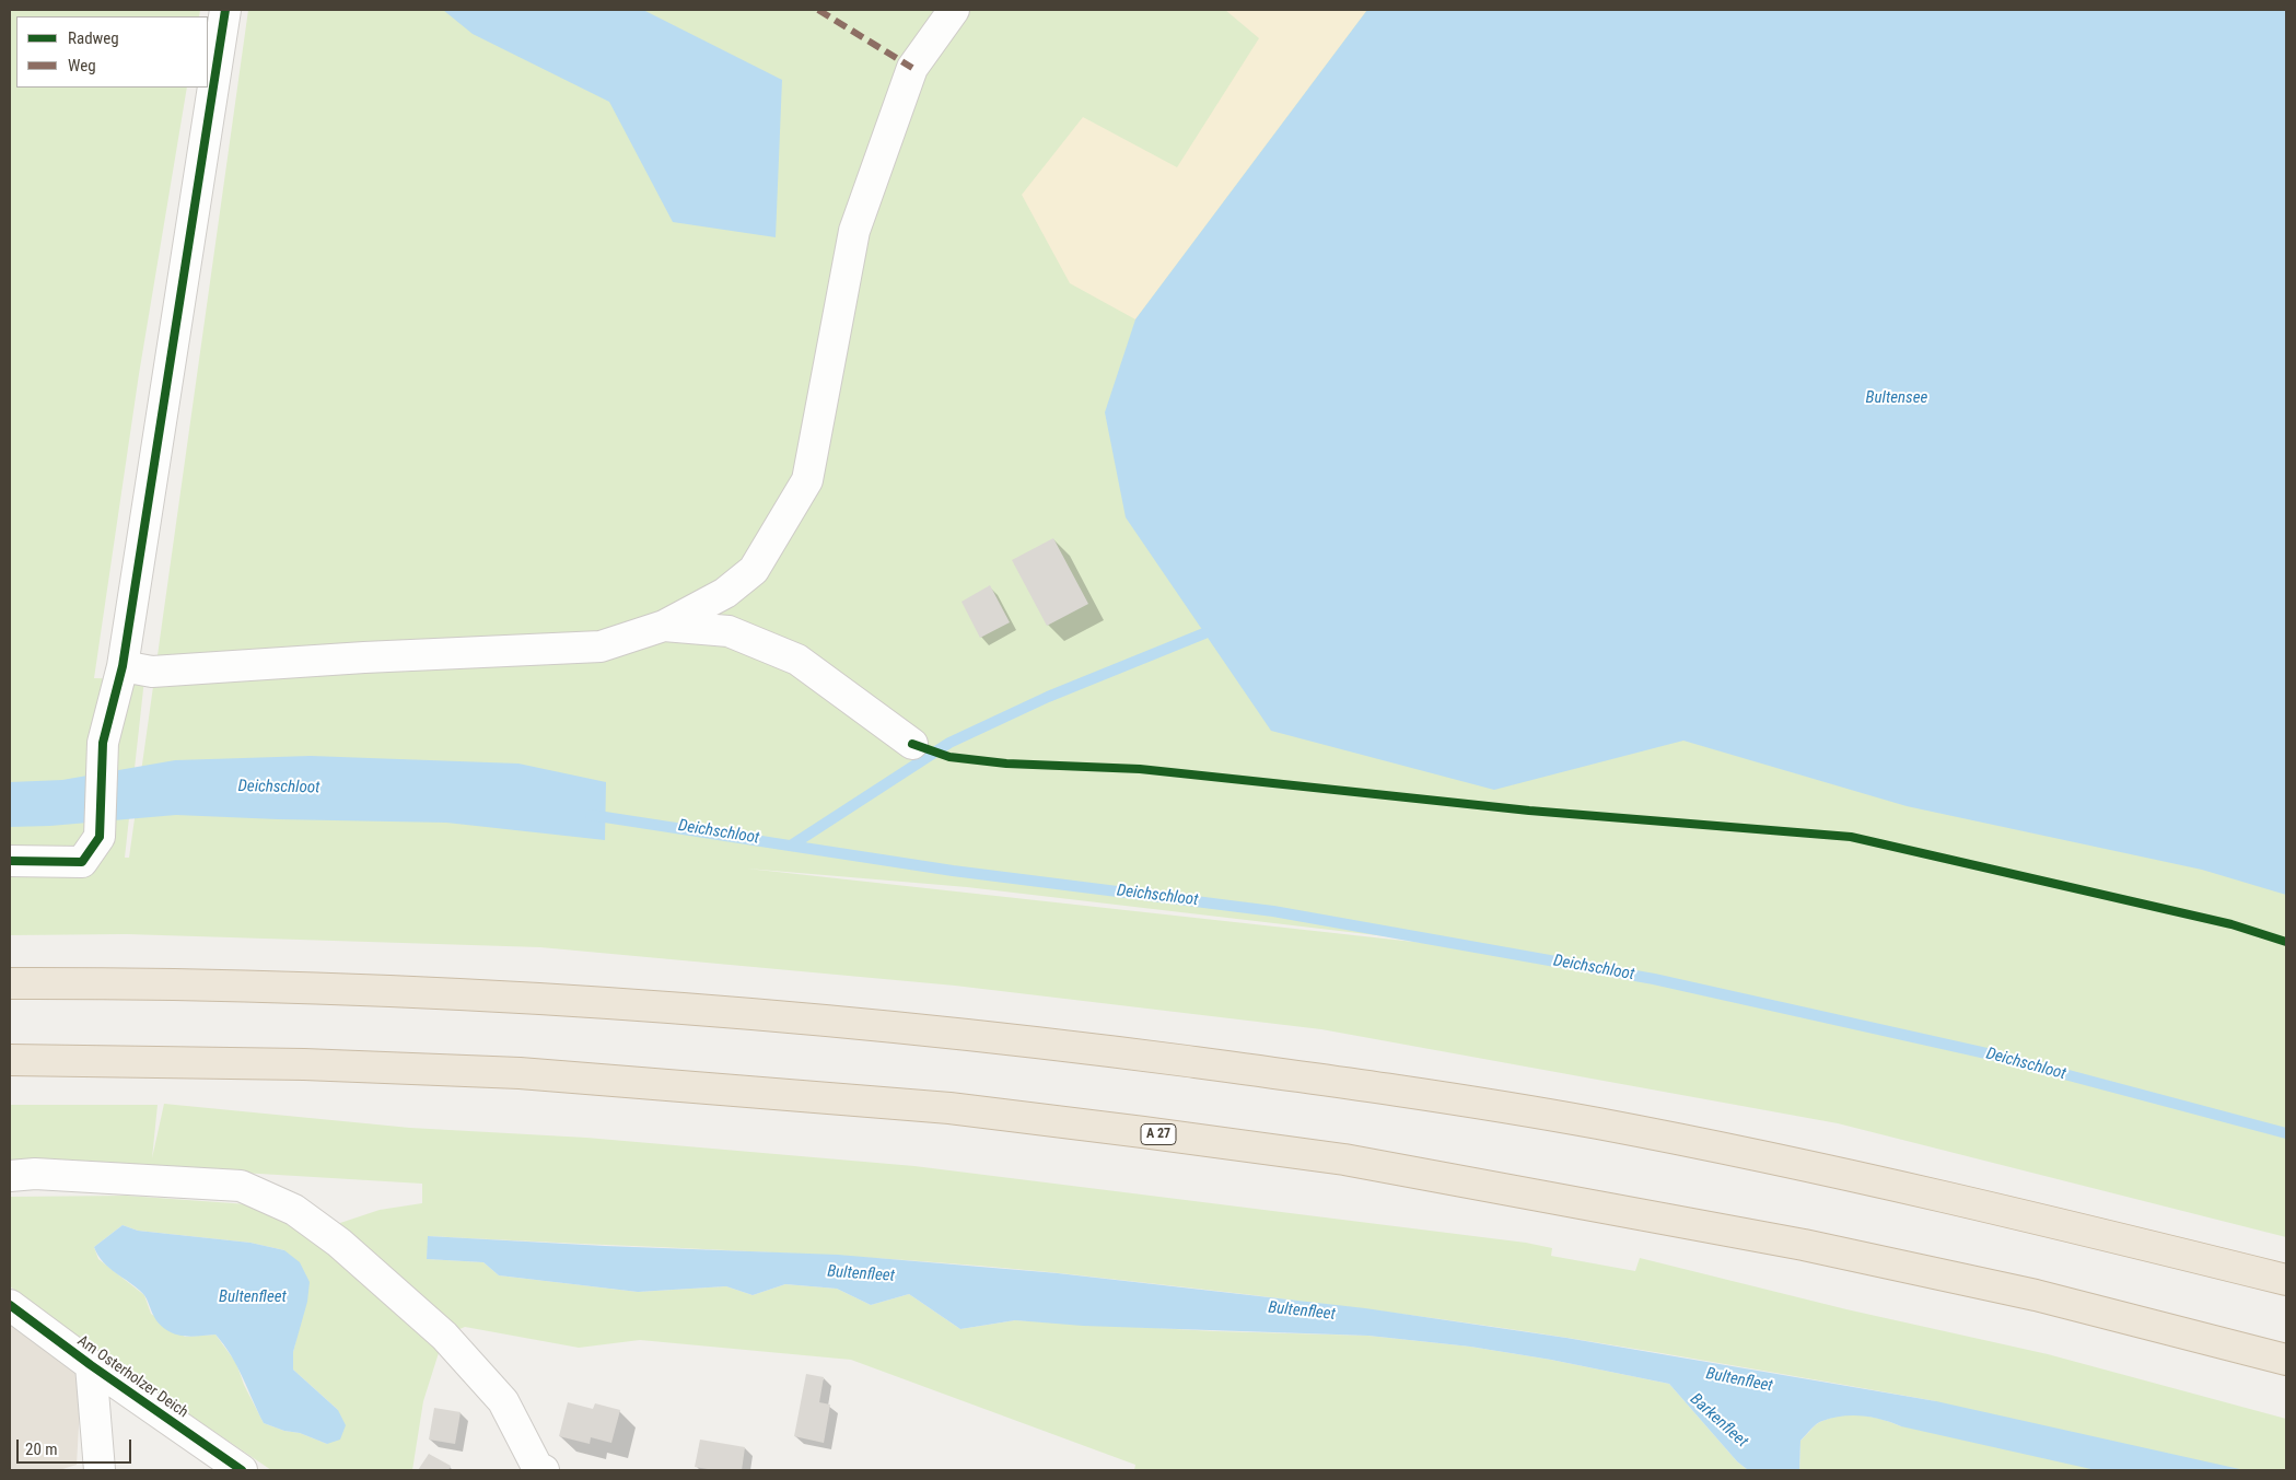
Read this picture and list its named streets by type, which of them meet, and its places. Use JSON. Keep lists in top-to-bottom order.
{
  "streets": {
    "highway": ["A 27"],
    "street": ["Am Osterholzer Deich"]
  },
  "water": [
    "Bultensee",
    "Deichschloot",
    "Bultenfleet",
    "Barkenfleet"
  ],
  "legend": ["Radweg", "Weg"],
  "scale_bar": "20 m"
}
